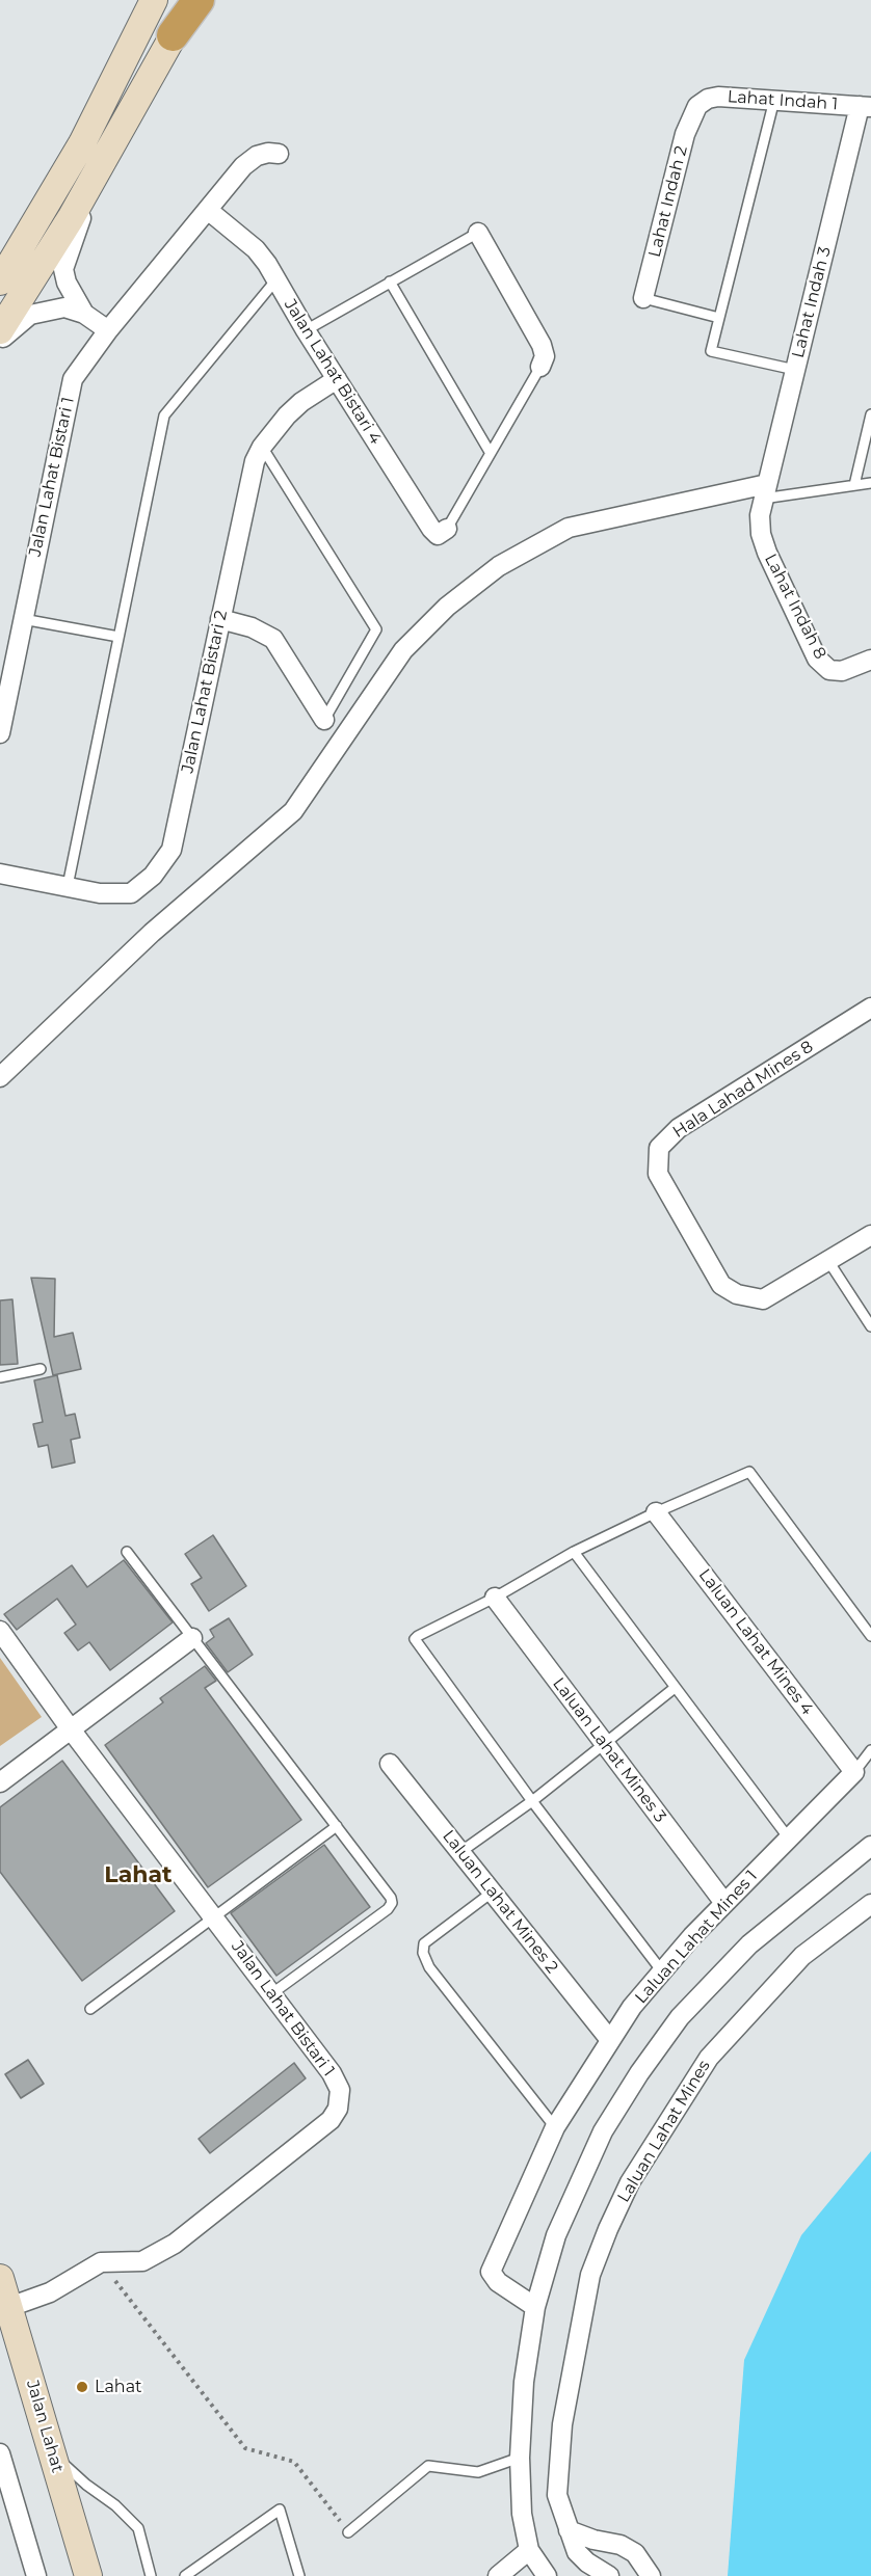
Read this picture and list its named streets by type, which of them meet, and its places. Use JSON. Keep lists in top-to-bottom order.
{
  "streets": {
    "main road": ["Jalan Lahat"],
    "street": [
      "Lahat Indah 1",
      "Lahat Indah 2",
      "Lahat Indah 3",
      "Jalan Lahat Bistari 4",
      "Jalan Lahat Bistari 1",
      "Lahat Indah 8",
      "Jalan Lahat Bistari 2",
      "Hala Lahad Mines 8",
      "Laluan Lahat Mines 4",
      "Laluan Lahat Mines 3",
      "Laluan Lahat Mines 2",
      "Laluan Lahat Mines 1",
      "Laluan Lahat Mines"
    ]
  },
  "crossings": [
    ["Lahat Indah 1", "Lahat Indah 2"],
    ["Lahat Indah 1", "Lahat Indah 3"],
    ["Lahat Indah 3", "Lahat Indah 8"],
    ["Jalan Lahat Bistari 4", "Jalan Lahat Bistari 1"],
    ["Jalan Lahat Bistari 4", "Jalan Lahat Bistari 2"],
    ["Jalan Lahat Bistari 1", "Jalan Lahat"],
    ["Laluan Lahat Mines 4", "Laluan Lahat Mines 1"],
    ["Laluan Lahat Mines 3", "Laluan Lahat Mines 1"],
    ["Laluan Lahat Mines 2", "Laluan Lahat Mines 1"]
  ],
  "districts": ["Lahat"],
  "places": ["Lahat"]
}
